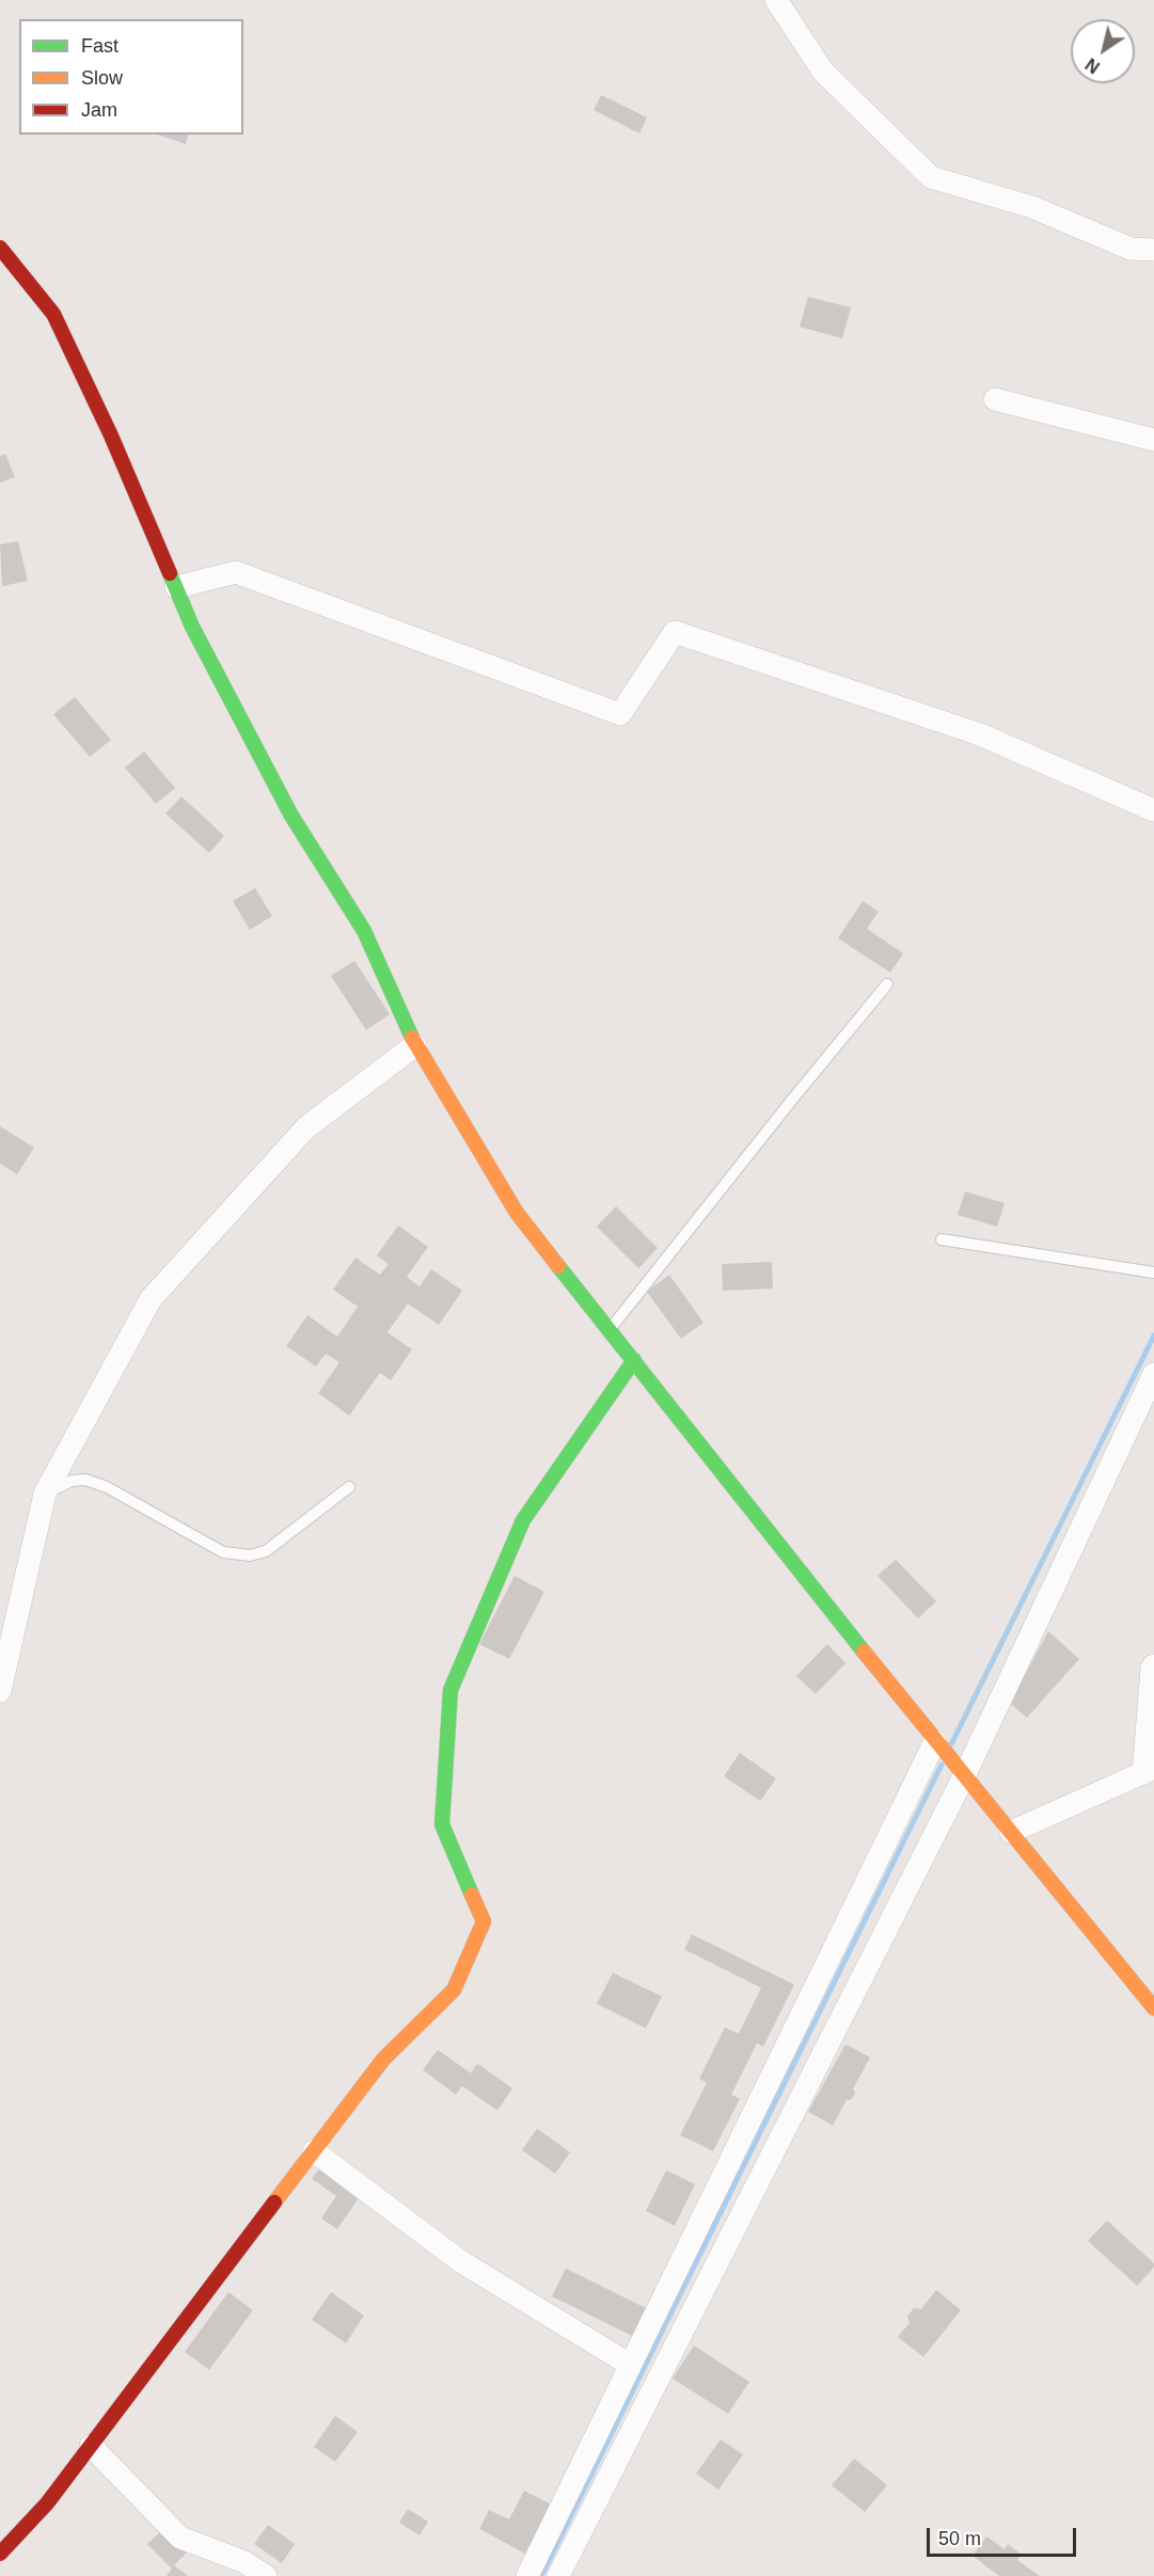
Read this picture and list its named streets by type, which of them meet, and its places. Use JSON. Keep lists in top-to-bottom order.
{
  "legend": ["Fast", "Slow", "Jam"],
  "scale_bar": "50 m",
  "north": "bottom left"
}
